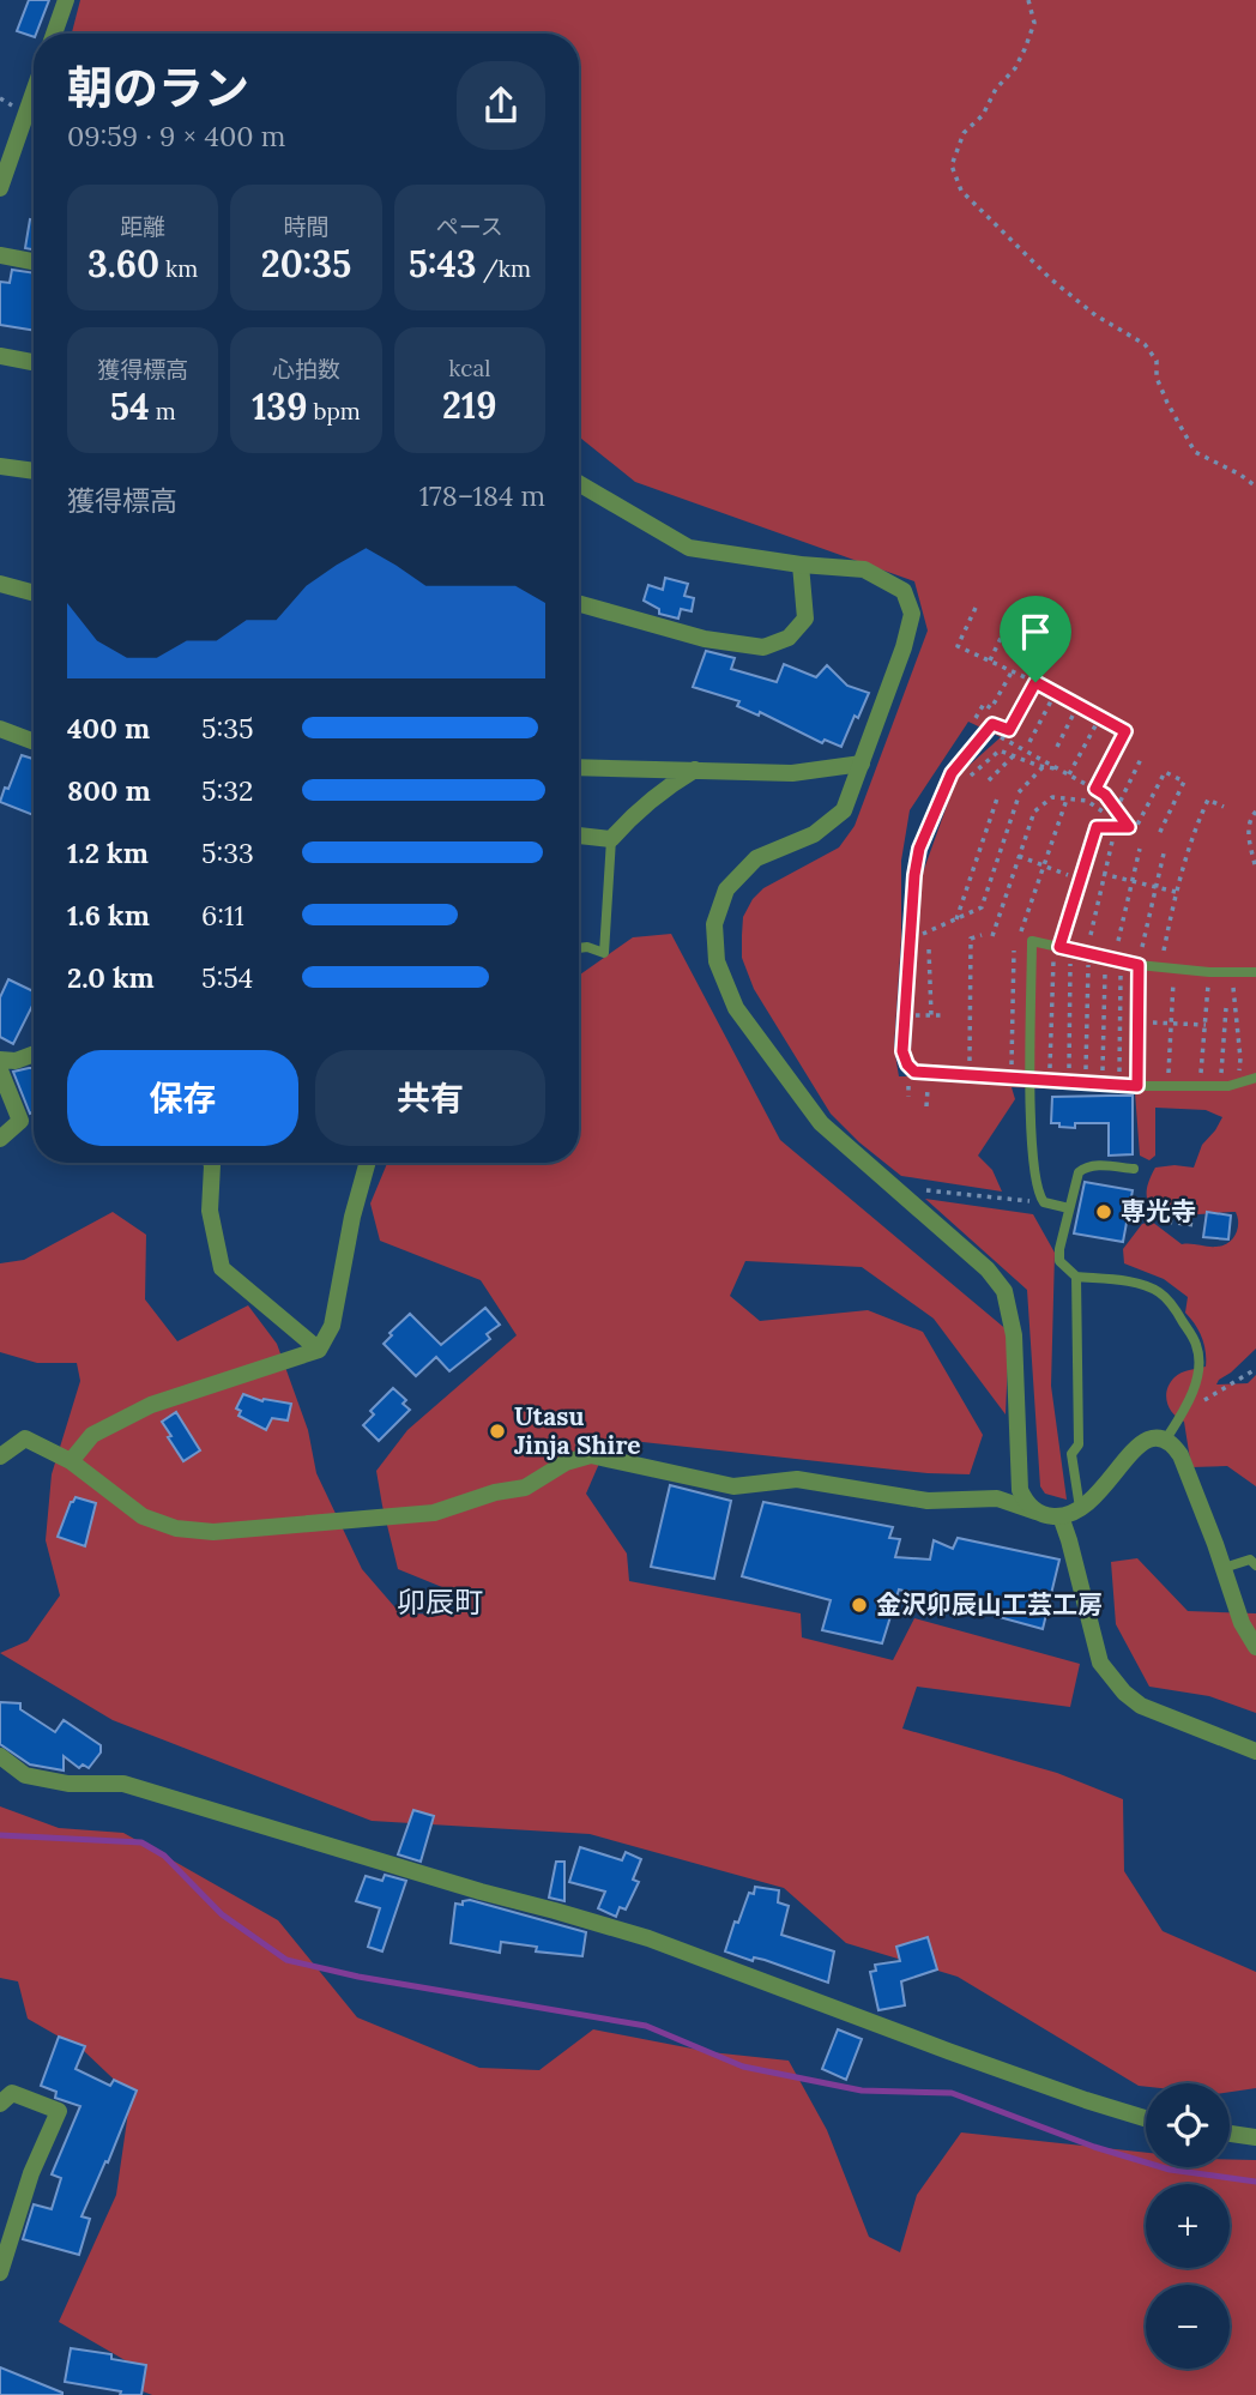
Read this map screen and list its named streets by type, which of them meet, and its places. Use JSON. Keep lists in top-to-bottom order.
{
  "districts": ["卯辰町"],
  "places": ["専光寺", "Utasu Jinja Shire", "金沢卯辰山工芸工房"],
  "page": {
    "heading": ["朝のラン", "09:59 · 9 × 400 m"],
    "stats": [
      ["距離", "3.60 km"],
      ["時間", "20:35"],
      ["ペース", "5:43 /km"],
      ["獲得標高", "54 m"],
      ["心拍数", "139 bpm"],
      ["kcal", "219"]
    ],
    "chart": ["獲得標高", "178–184 m"],
    "list": [
      {
        "name": "400 m",
        "note": "5:35"
      },
      {
        "name": "800 m",
        "note": "5:32"
      },
      {
        "name": "1.2 km",
        "note": "5:33"
      },
      {
        "name": "1.6 km",
        "note": "6:11"
      },
      {
        "name": "2.0 km",
        "note": "5:54"
      }
    ],
    "buttons": ["保存", "共有"],
    "map_buttons": ["+", "−"]
  }
}
